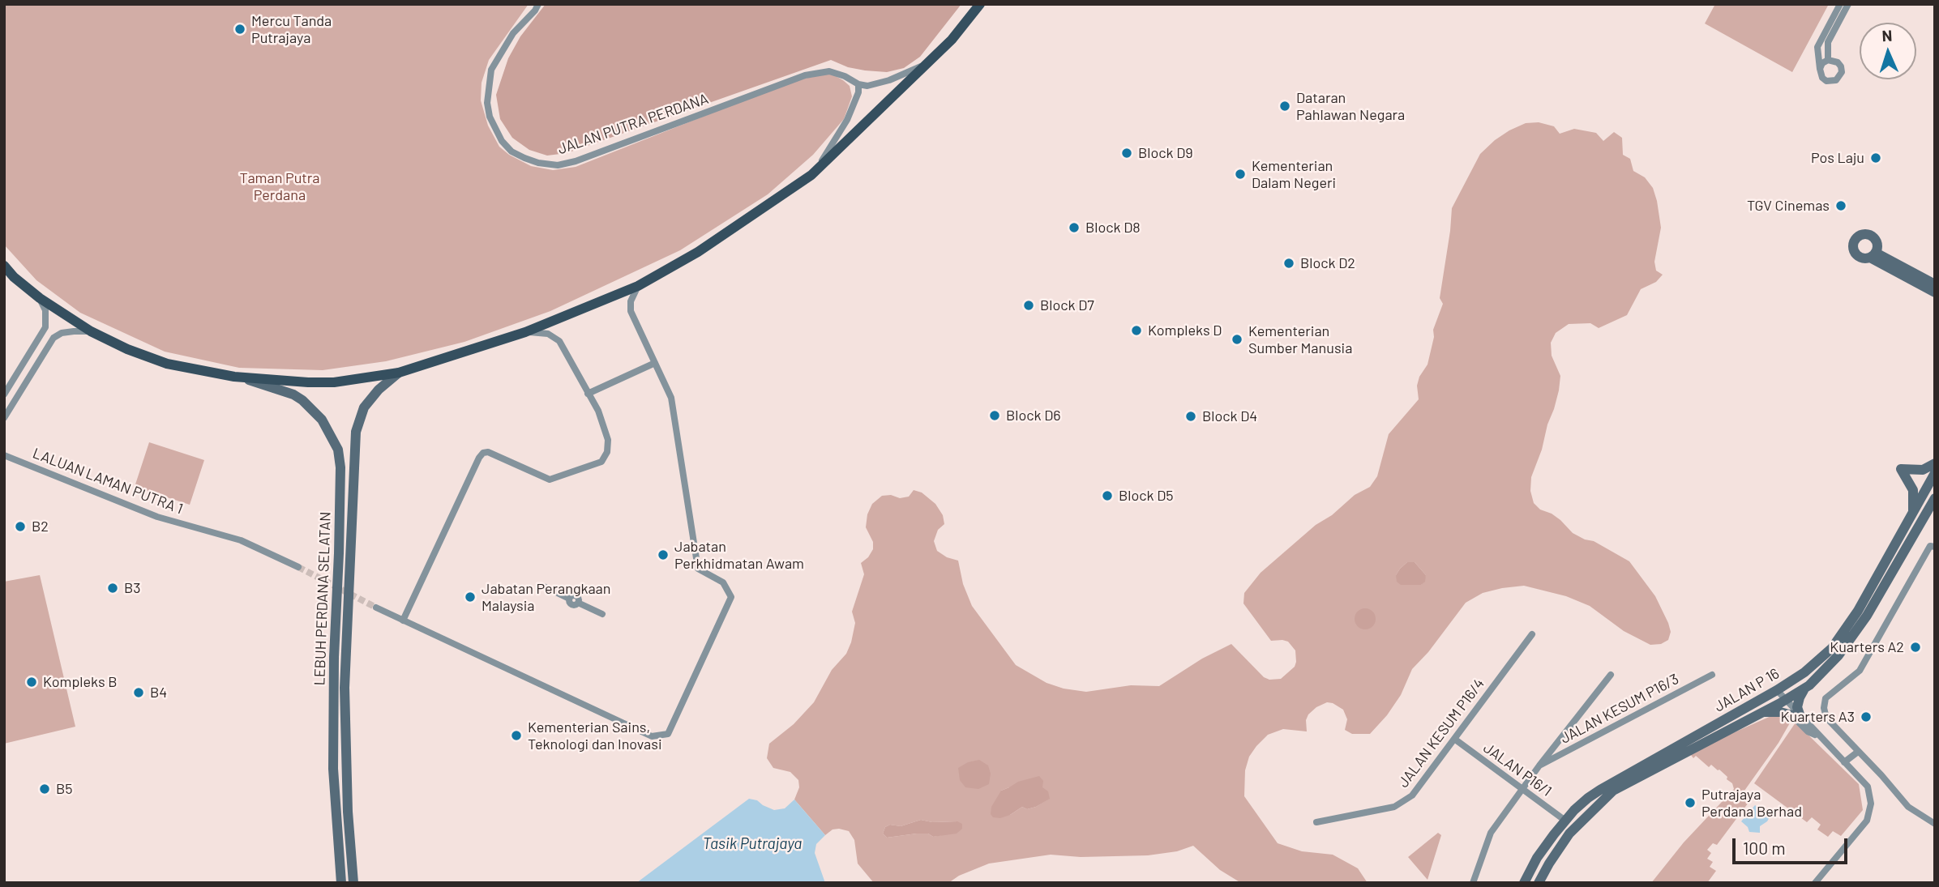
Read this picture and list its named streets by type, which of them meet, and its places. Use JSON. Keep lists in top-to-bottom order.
{
  "streets": {
    "street": [
      "JALAN PUTRA PERDANA",
      "LALUAN LAMAN PUTRA 1",
      "LEBUH PERDANA SELATAN",
      "JALAN P 16",
      "JALAN KESUM P16/3",
      "JALAN KESUM P16/4",
      "JALAN P16/1"
    ]
  },
  "crossings": [
    ["JALAN P 16", "JALAN P16/1"],
    ["JALAN KESUM P16/3", "JALAN P16/1"],
    ["JALAN KESUM P16/4", "JALAN P16/1"]
  ],
  "water": ["Tasik Putrajaya"],
  "parks": ["Taman Putra Perdana"],
  "places": [
    "Mercu Tanda Putrajaya",
    "Dataran Pahlawan Negara",
    "Block D9",
    "Pos Laju",
    "Kementerian Dalam Negeri",
    "TGV Cinemas",
    "Block D8",
    "Block D2",
    "Block D7",
    "Kompleks D",
    "Kementerian Sumber Manusia",
    "Block D6",
    "Block D4",
    "Block D5",
    "B2",
    "Jabatan Perkhidmatan Awam",
    "B3",
    "Jabatan Perangkaan Malaysia",
    "Kuarters A2",
    "Kompleks B",
    "B4",
    "Kuarters A3",
    "Kementerian Sains, Teknologi dan Inovasi",
    "B5",
    "Putrajaya Perdana Berhad"
  ],
  "scale_bar": "100 m",
  "north": "top"
}
